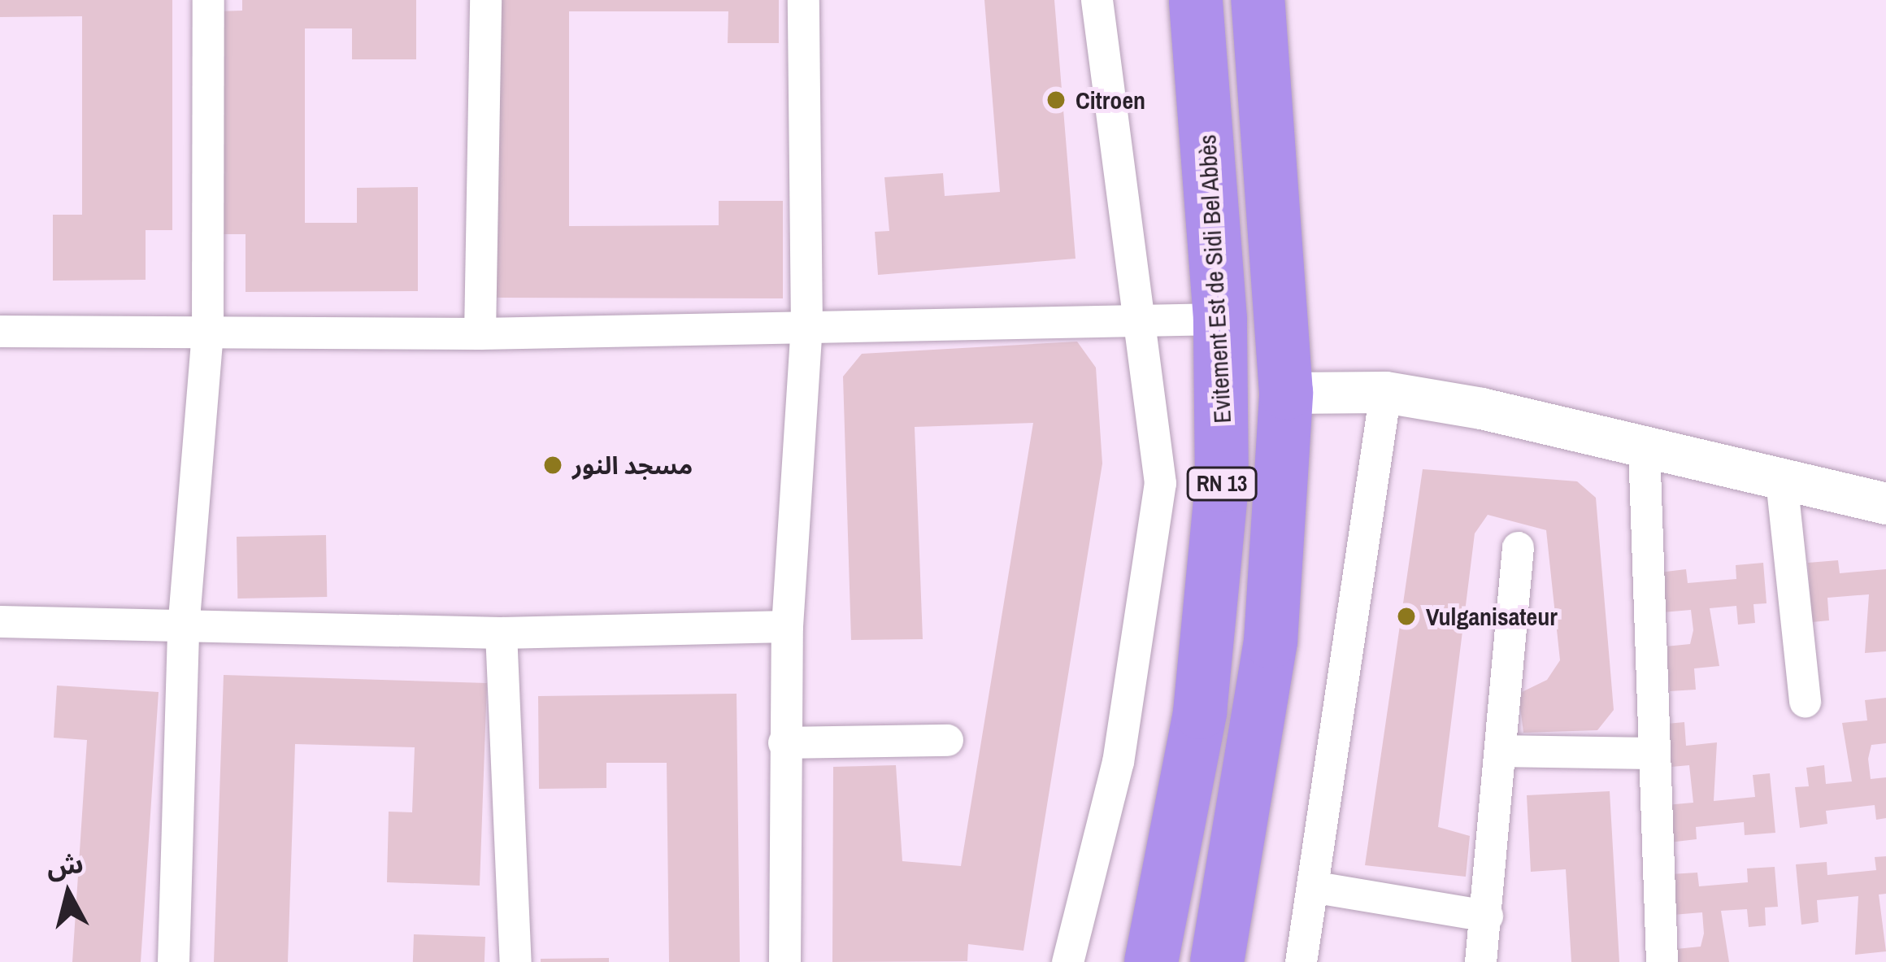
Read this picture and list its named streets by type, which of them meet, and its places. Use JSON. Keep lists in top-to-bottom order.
{
  "streets": {
    "highway": ["Evitement Est de Sidi Bel Abbès", "RN 13"]
  },
  "places": ["Citroen", "مسجد النور", "Vulganisateur"],
  "north": "top"
}
